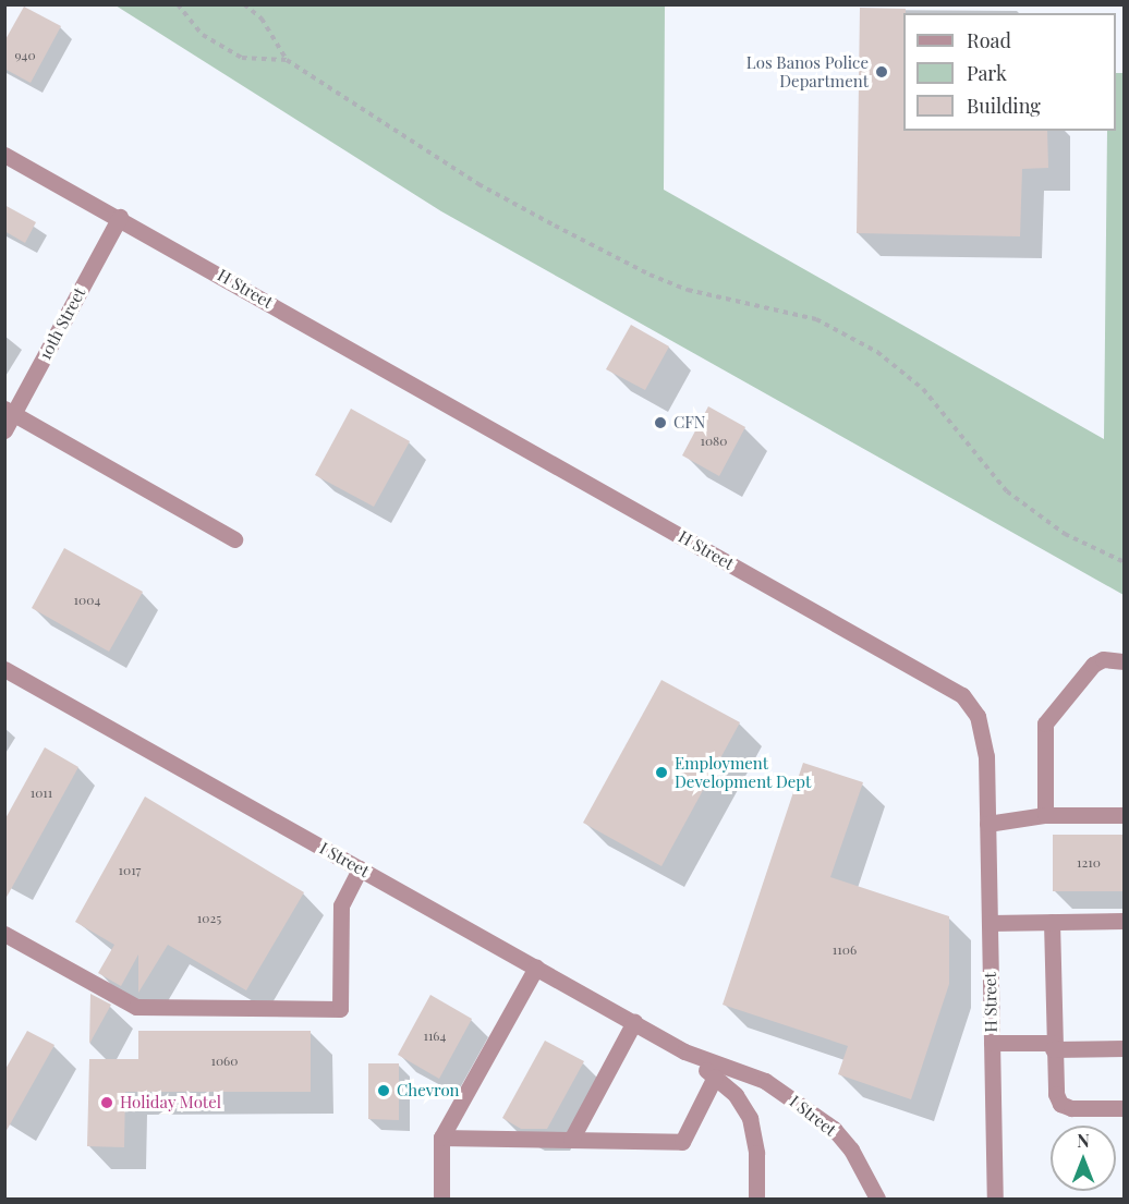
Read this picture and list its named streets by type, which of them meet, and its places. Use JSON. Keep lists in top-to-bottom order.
{
  "streets": {
    "street": ["H Street", "10th Street", "I Street"]
  },
  "crossings": [
    ["H Street", "10th Street"]
  ],
  "places": [
    "Los Banos Police Department",
    "CFN",
    "Employment Development Dept",
    "Chevron",
    "Holiday Motel"
  ],
  "house_numbers": [
    "940",
    "1080",
    "1004",
    "1011",
    "1210",
    "1017",
    "1025",
    "1106",
    "1164",
    "1060"
  ],
  "legend": ["Road", "Park", "Building"],
  "north": "top"
}
